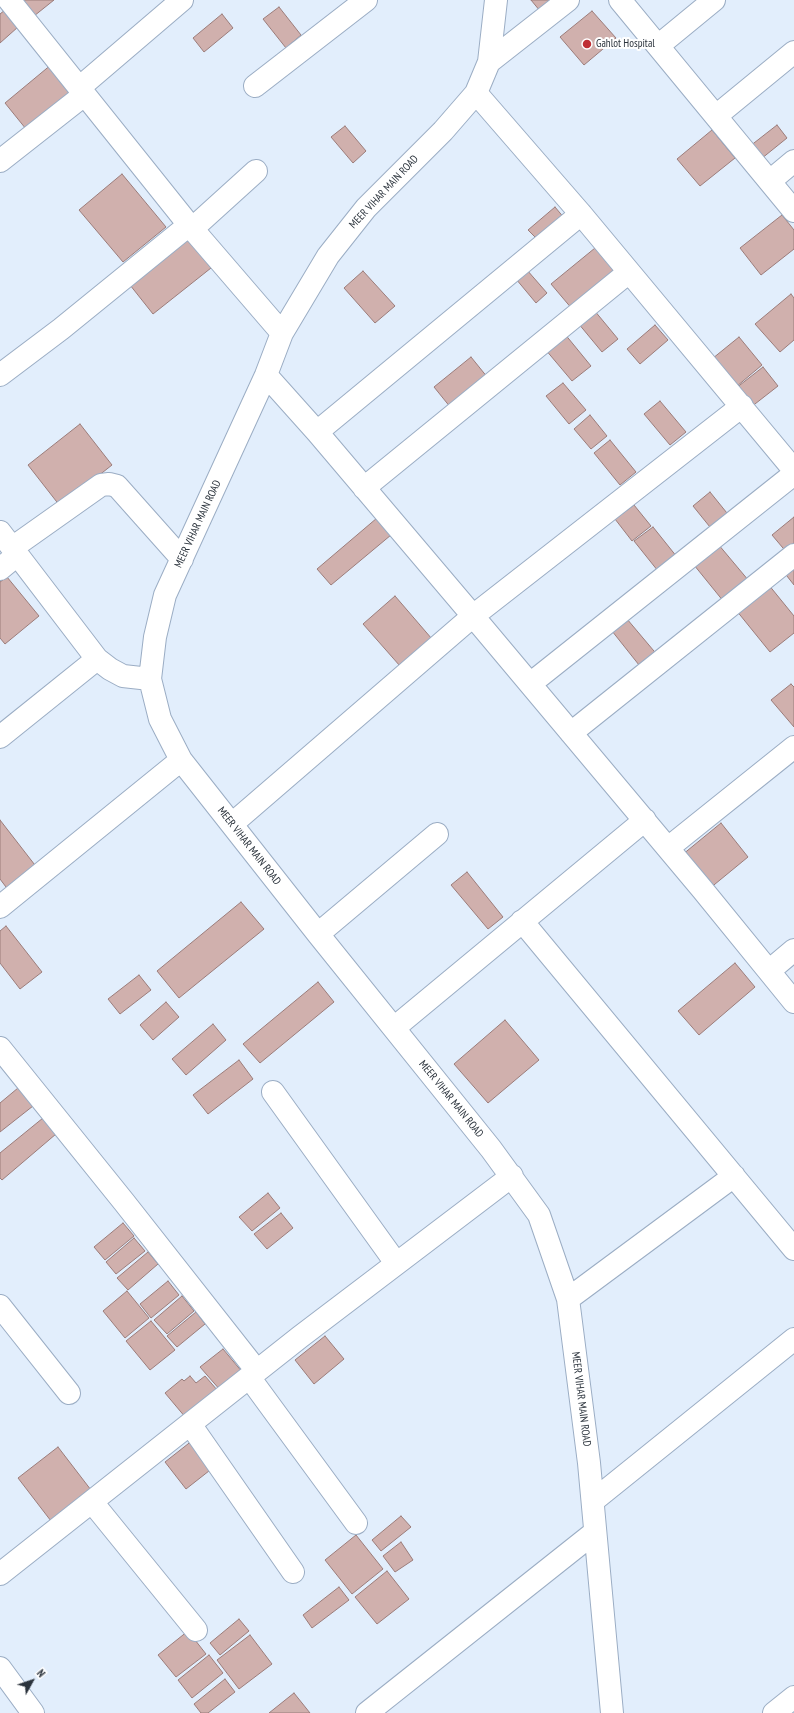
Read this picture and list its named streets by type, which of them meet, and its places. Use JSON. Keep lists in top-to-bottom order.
{
  "streets": {
    "street": ["MEER VIHAR MAIN ROAD"]
  },
  "places": ["Gahlot Hospital"],
  "north": "top right"
}
